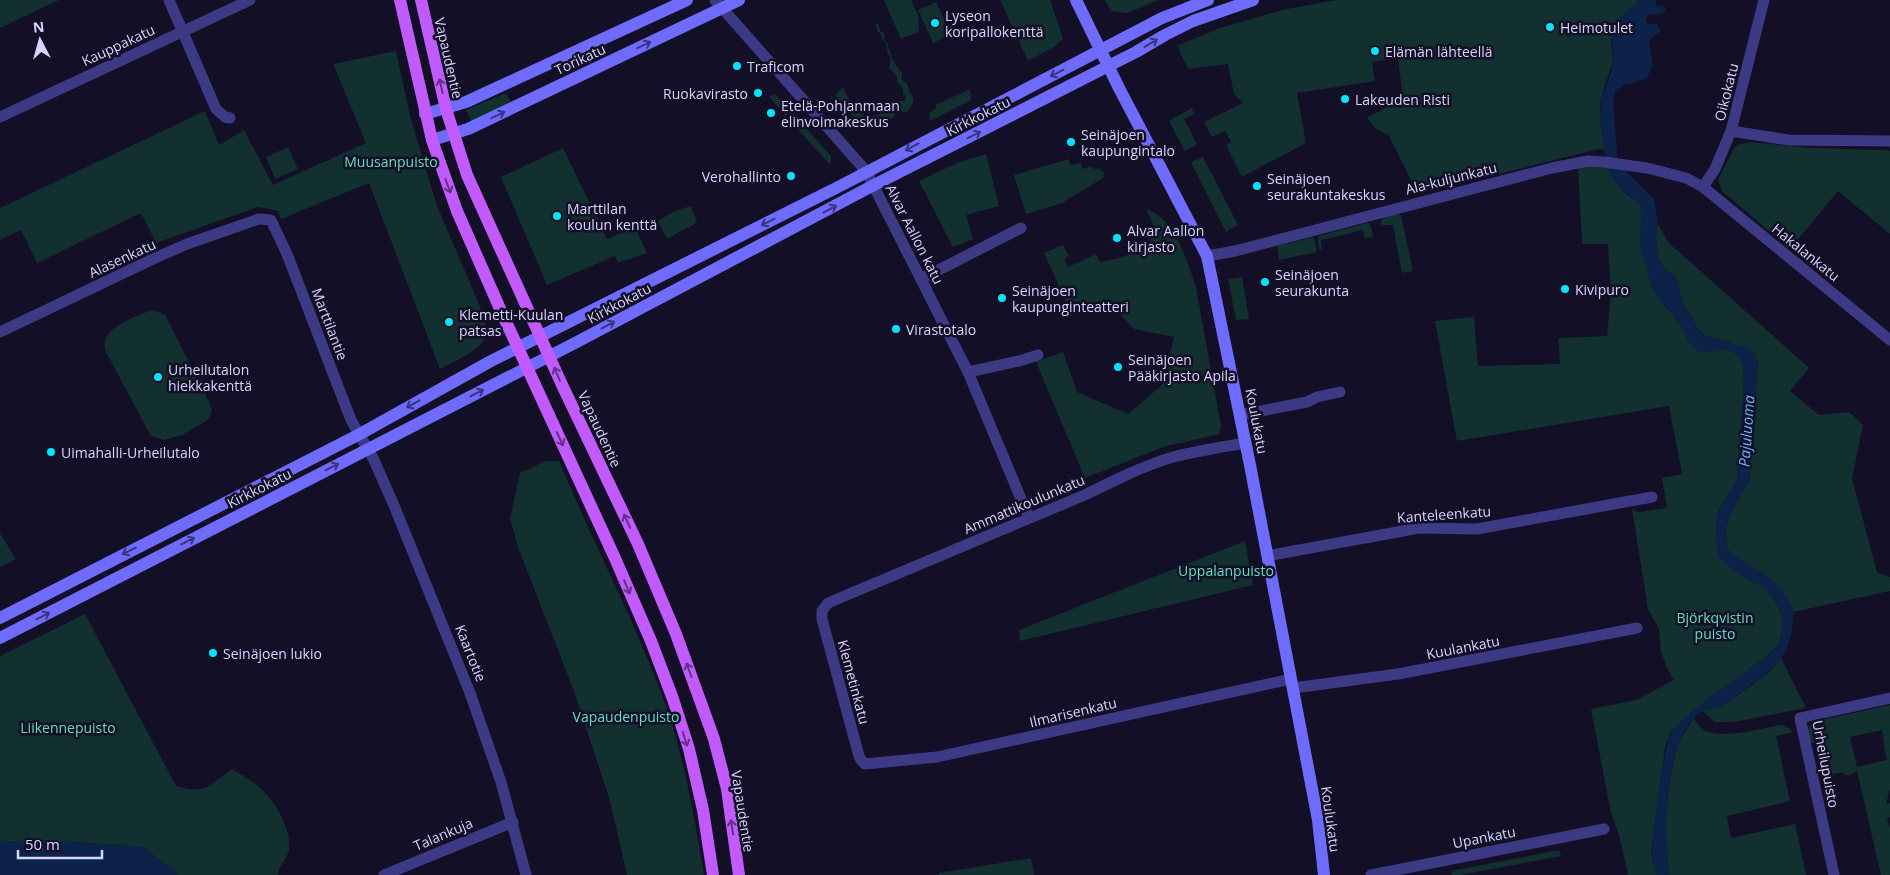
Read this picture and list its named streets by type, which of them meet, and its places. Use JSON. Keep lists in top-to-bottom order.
{
  "streets": {
    "main road": [
      "Vapaudentie",
      "Torikatu",
      "Kirkkokatu",
      "Koulukatu"
    ],
    "street": [
      "Kauppakatu",
      "Oikokatu",
      "Ala-kuljunkatu",
      "Alvar Aallon katu",
      "Hakalankatu",
      "Alasenkatu",
      "Marttilantie",
      "Ammattikoulunkatu",
      "Kanteleenkatu",
      "Kuulankatu",
      "Kaartotie",
      "Klemetinkatu",
      "Ilmarisenkatu",
      "Urheilupuisto",
      "Talankuja",
      "Upankatu"
    ]
  },
  "crossings": [
    ["Vapaudentie", "Torikatu"],
    ["Vapaudentie", "Kirkkokatu"],
    ["Torikatu", "Alvar Aallon katu"],
    ["Oikokatu", "Ala-kuljunkatu"],
    ["Oikokatu", "Hakalankatu"],
    ["Kirkkokatu", "Alvar Aallon katu"],
    ["Kirkkokatu", "Marttilantie"],
    ["Kirkkokatu", "Koulukatu"],
    ["Kirkkokatu", "Kaartotie"],
    ["Ala-kuljunkatu", "Hakalankatu"],
    ["Ala-kuljunkatu", "Koulukatu"],
    ["Alvar Aallon katu", "Ammattikoulunkatu"],
    ["Alasenkatu", "Marttilantie"],
    ["Marttilantie", "Kaartotie"],
    ["Koulukatu", "Ammattikoulunkatu"],
    ["Koulukatu", "Kanteleenkatu"],
    ["Koulukatu", "Kuulankatu"],
    ["Koulukatu", "Ilmarisenkatu"],
    ["Ammattikoulunkatu", "Klemetinkatu"],
    ["Kuulankatu", "Ilmarisenkatu"],
    ["Kaartotie", "Talankuja"],
    ["Klemetinkatu", "Ilmarisenkatu"]
  ],
  "water": ["Pajuluoma"],
  "parks": [
    "Muusanpuisto",
    "Uppalanpuisto",
    "Björkqvistin puisto",
    "Vapaudenpuisto",
    "Liikennepuisto"
  ],
  "places": [
    "Lyseon koripallokenttä",
    "Heimotulet",
    "Elämän lähteellä",
    "Traficom",
    "Ruokavirasto",
    "Lakeuden Risti",
    "Etelä-Pohjanmaan elinvoimakeskus",
    "Seinäjoen kaupungintalo",
    "Verohallinto",
    "Seinäjoen seurakuntakeskus",
    "Marttilan koulun kenttä",
    "Alvar Aallon kirjasto",
    "Seinäjoen seurakunta",
    "Kivipuro",
    "Seinäjoen kaupunginteatteri",
    "Klemetti-Kuulan patsas",
    "Virastotalo",
    "Seinäjoen Pääkirjasto Apila",
    "Urheilutalon hiekkakenttä",
    "Uimahalli-Urheilutalo",
    "Seinäjoen lukio"
  ],
  "scale_bar": "50 m",
  "north": "top"
}
